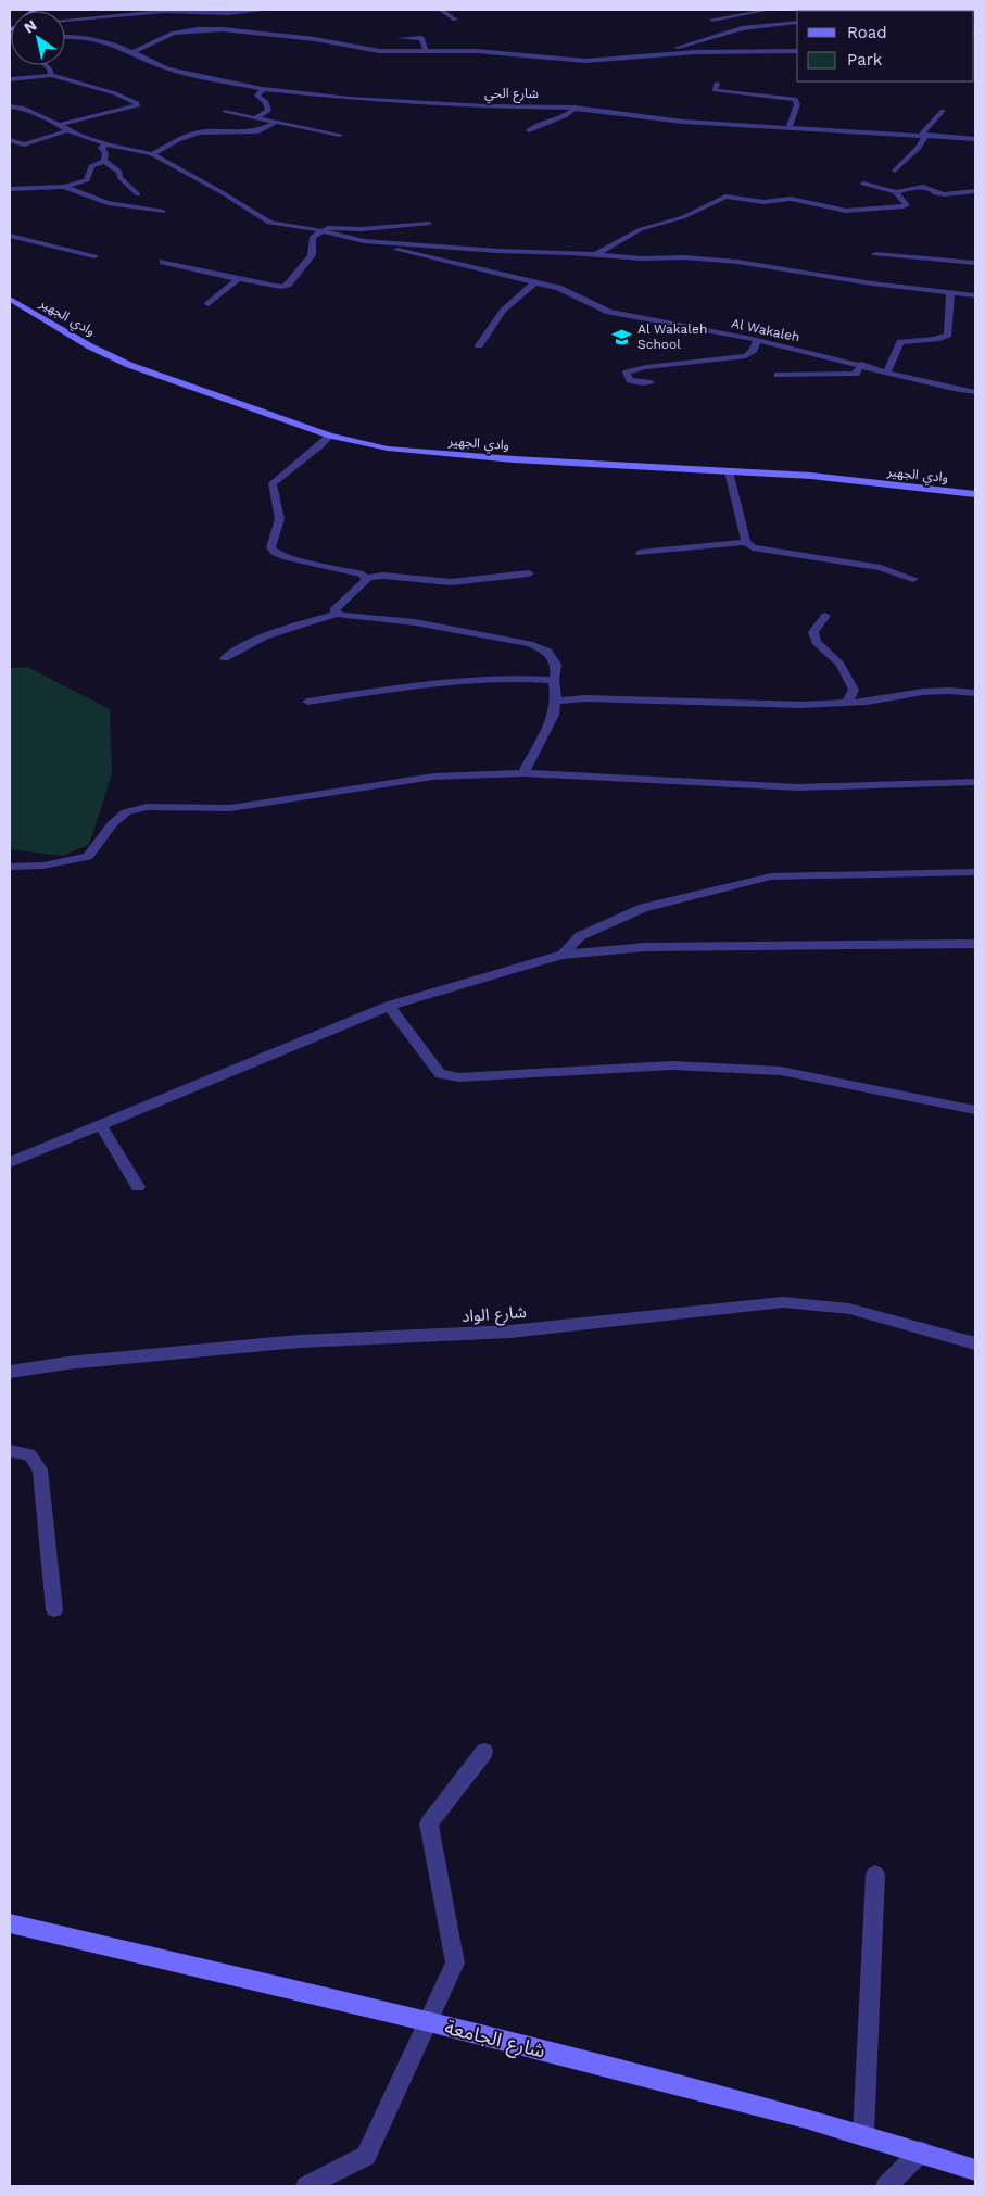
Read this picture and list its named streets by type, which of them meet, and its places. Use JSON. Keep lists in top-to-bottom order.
{
  "streets": {
    "street": [
      "شارع الحي",
      "وادي الجهير",
      "Al Wakaleh",
      "شارع الواد",
      "شارع الجامعة"
    ]
  },
  "places": {
    "school or university": ["Al Wakaleh School"]
  },
  "legend": ["Road", "Park"],
  "north": "top left"
}
